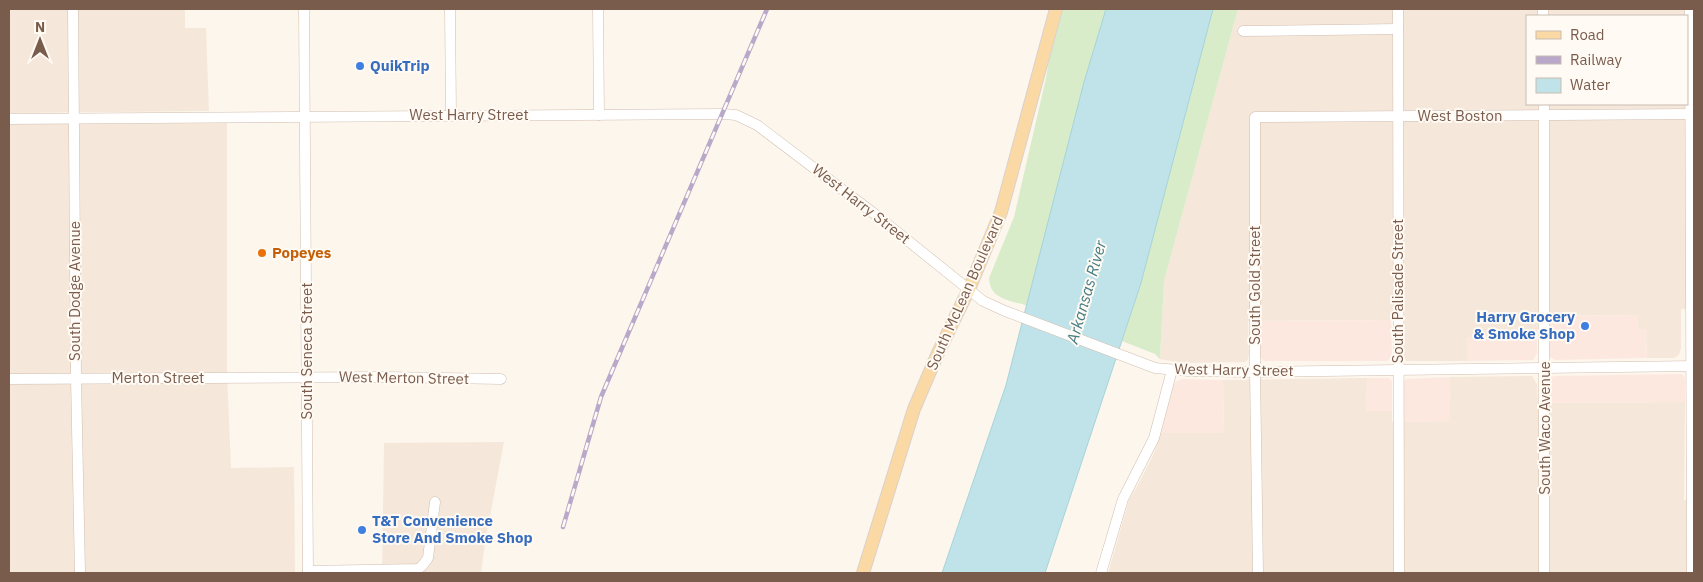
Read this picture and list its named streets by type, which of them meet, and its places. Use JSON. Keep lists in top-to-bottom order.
{
  "streets": {
    "main road": ["South McLean Boulevard"],
    "street": [
      "West Harry Street",
      "West Boston",
      "South Gold Street",
      "South Dodge Avenue",
      "South Palisade Street",
      "South Seneca Street",
      "Merton Street",
      "West Merton Street",
      "South Waco Avenue"
    ]
  },
  "crossings": [
    ["West Harry Street", "South Gold Street"],
    ["West Harry Street", "South Dodge Avenue"],
    ["West Harry Street", "South Palisade Street"],
    ["West Harry Street", "South McLean Boulevard"],
    ["West Harry Street", "South Seneca Street"],
    ["West Harry Street", "South Waco Avenue"],
    ["West Boston", "South Gold Street"],
    ["West Boston", "South Palisade Street"],
    ["West Boston", "South Waco Avenue"],
    ["South Dodge Avenue", "Merton Street"],
    ["South Seneca Street", "Merton Street"],
    ["South Seneca Street", "West Merton Street"],
    ["Merton Street", "West Merton Street"]
  ],
  "water": ["Arkansas River"],
  "places": [
    "QuikTrip",
    "Popeyes",
    "Harry Grocery & Smoke Shop",
    "T&T Convenience Store And Smoke Shop"
  ],
  "legend": ["Road", "Railway", "Water"],
  "north": "top"
}
